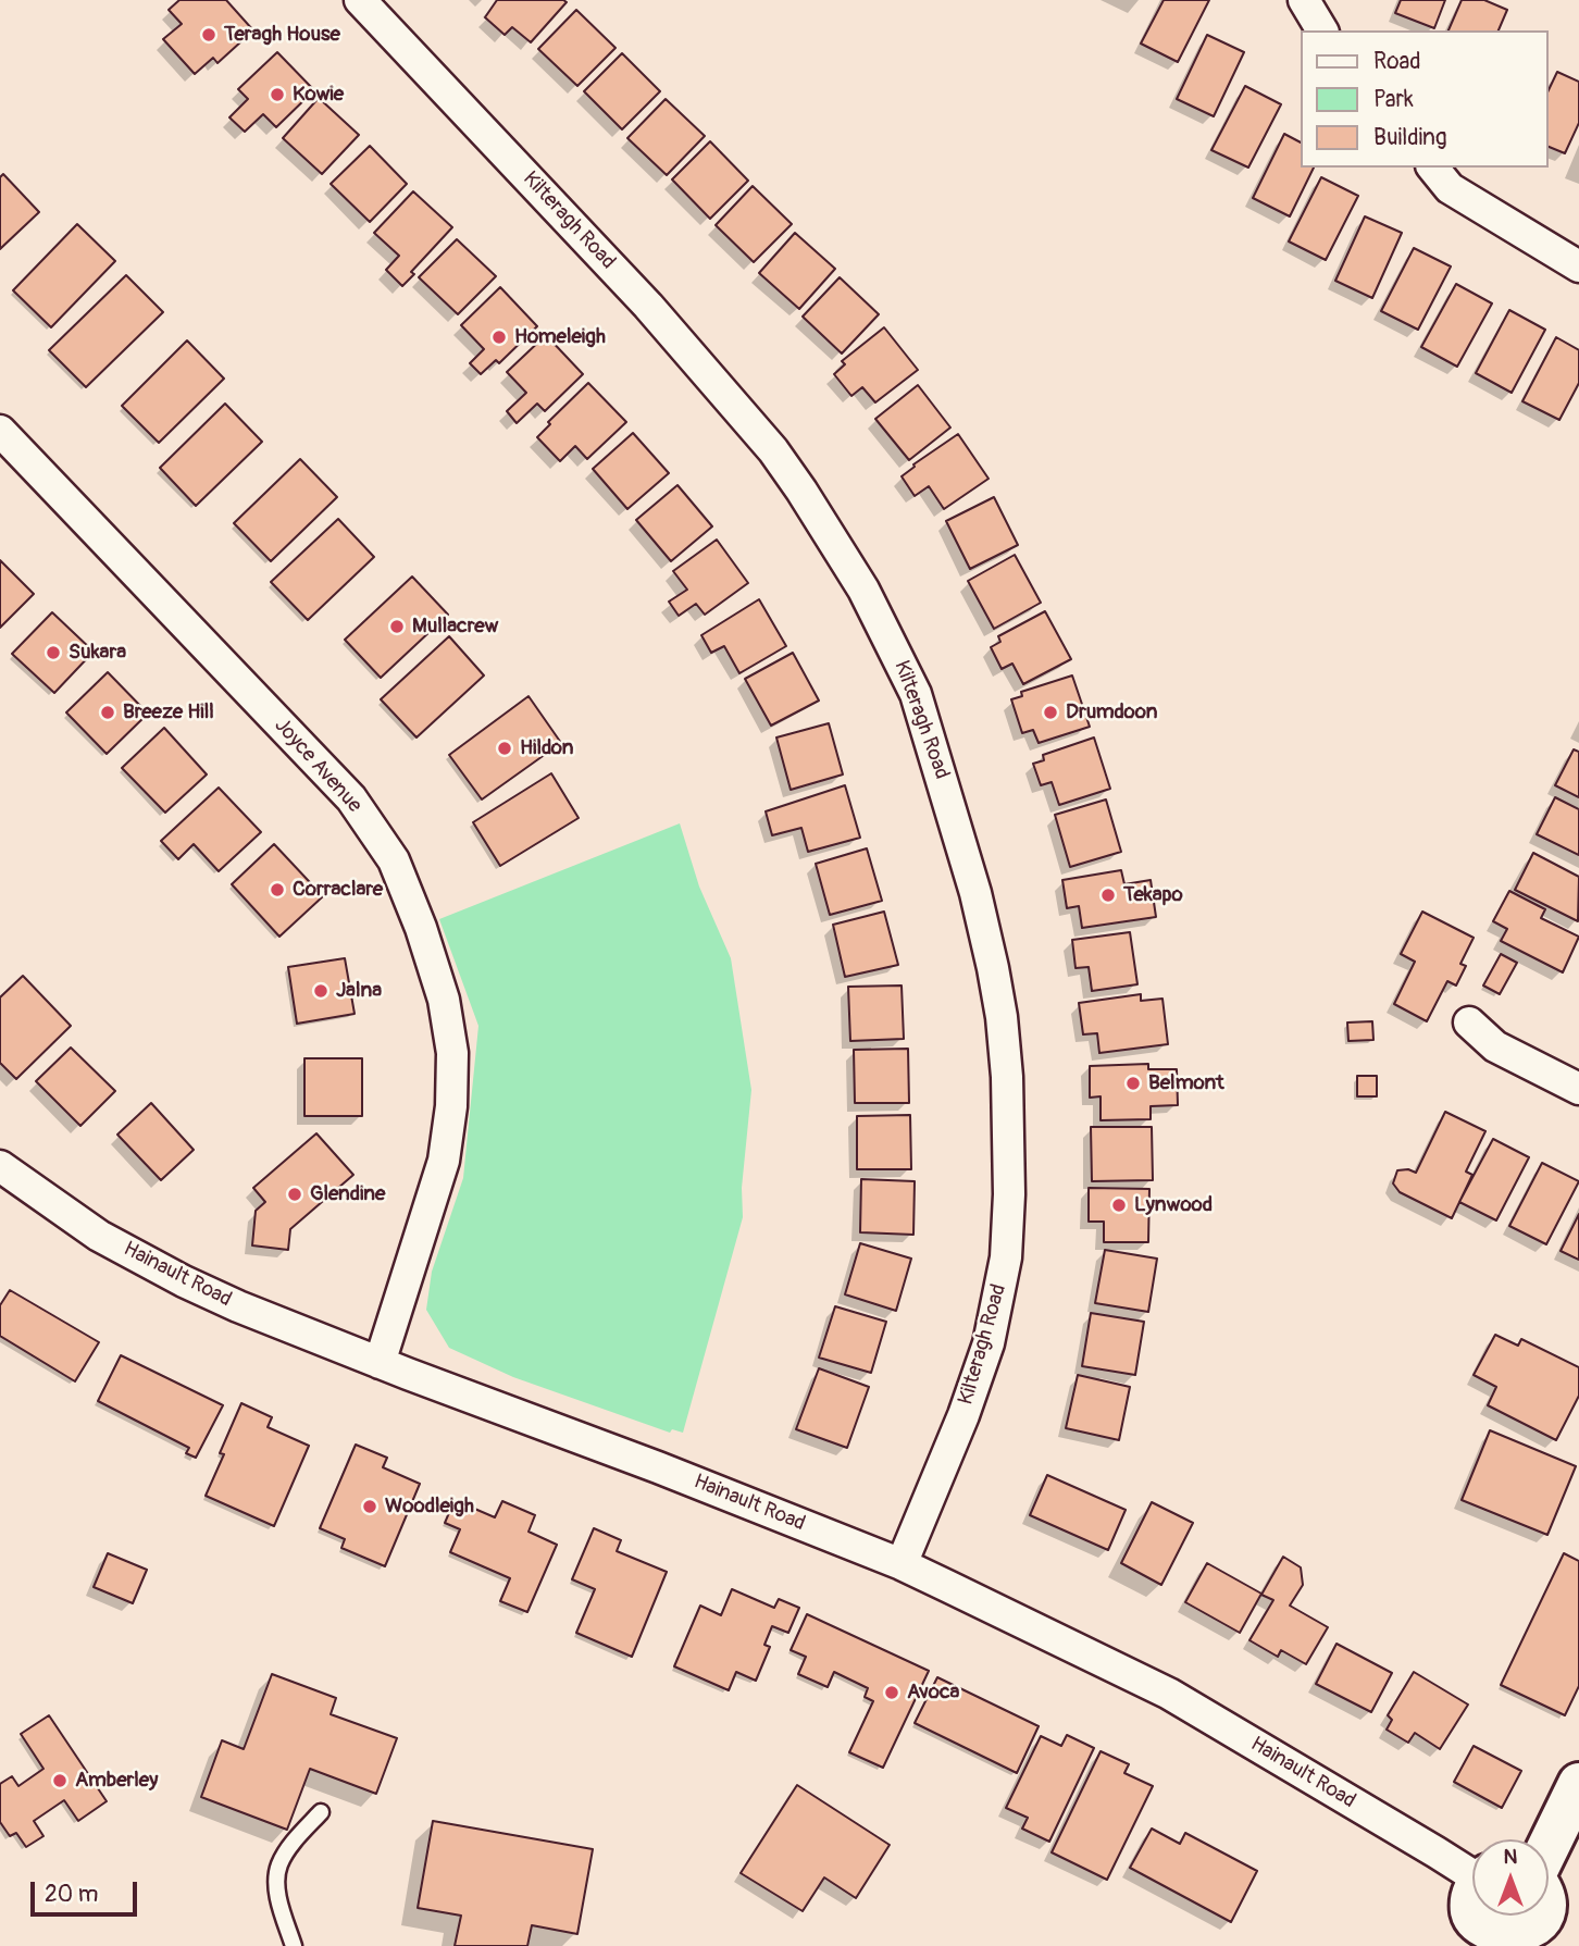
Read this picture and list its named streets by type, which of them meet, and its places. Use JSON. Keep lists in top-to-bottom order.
{
  "streets": {
    "street": ["Kilteragh Road", "Joyce Avenue", "Hainault Road"]
  },
  "crossings": [
    ["Kilteragh Road", "Hainault Road"],
    ["Joyce Avenue", "Hainault Road"]
  ],
  "places": [
    "Teragh House",
    "Kowie",
    "Homeleigh",
    "Mullacrew",
    "Sukara",
    "Breeze Hill",
    "Drumdoon",
    "Hildon",
    "Corraclare",
    "Tekapo",
    "Jalna",
    "Belmont",
    "Glendine",
    "Lynwood",
    "Woodleigh",
    "Avoca",
    "Amberley"
  ],
  "legend": ["Road", "Park", "Building"],
  "scale_bar": "20 m",
  "north": "top"
}
